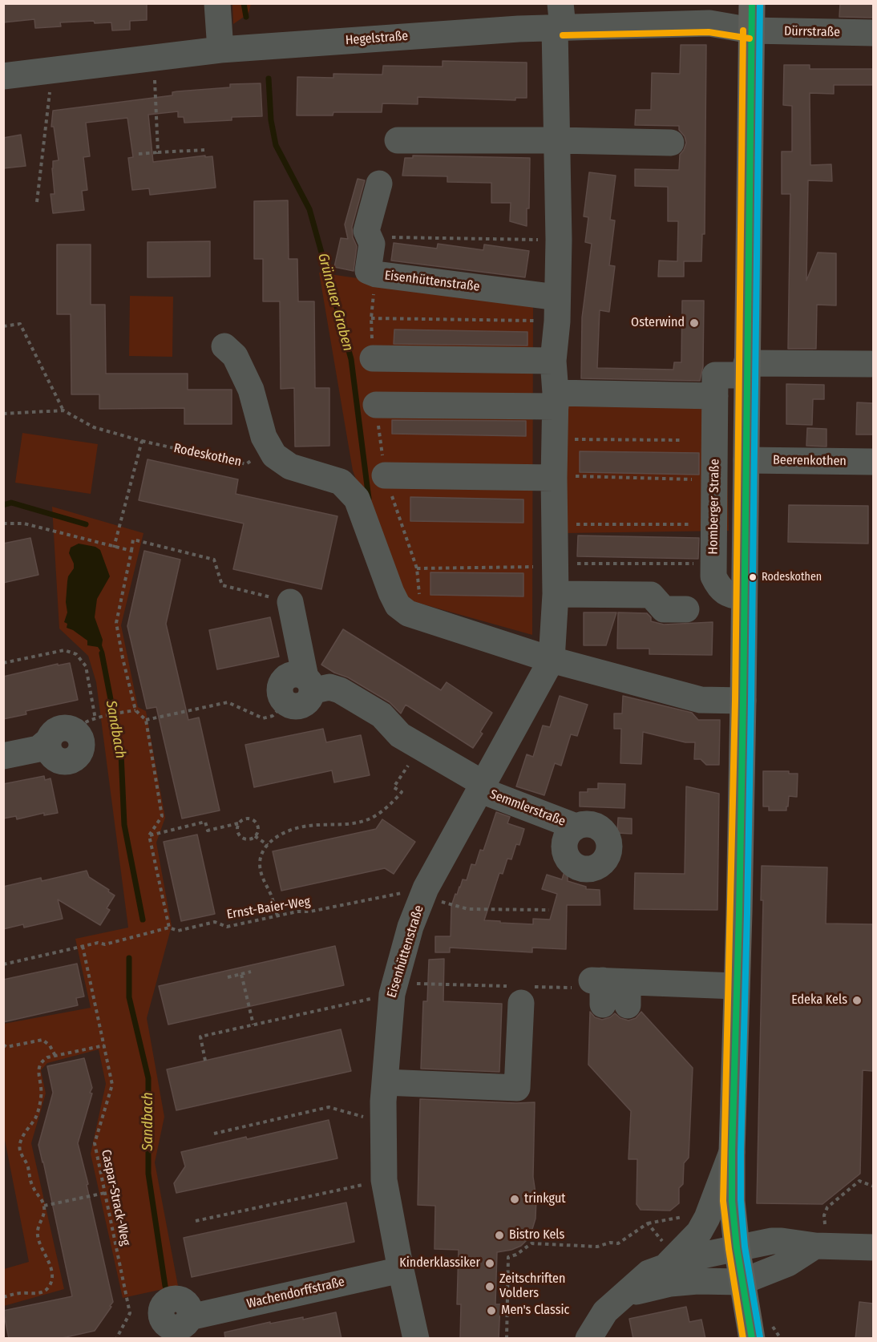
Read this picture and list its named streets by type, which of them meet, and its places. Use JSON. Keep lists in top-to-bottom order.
{
  "streets": {
    "street": [
      "Dürrstraße",
      "Hegelstraße",
      "Eisenhüttenstraße",
      "Beerenkothen",
      "Homberger Straße",
      "Semmlerstraße",
      "Wachendorffstraße"
    ],
    "path": ["Rodeskothen", "Ernst-Baier-Weg", "Caspar-Strack-Weg"]
  },
  "crossings": [
    ["Dürrstraße", "Hegelstraße"],
    ["Hegelstraße", "Eisenhüttenstraße"],
    ["Eisenhüttenstraße", "Semmlerstraße"],
    ["Eisenhüttenstraße", "Ernst-Baier-Weg"],
    ["Eisenhüttenstraße", "Wachendorffstraße"],
    ["Ernst-Baier-Weg", "Caspar-Strack-Weg"]
  ],
  "water": ["Grünauer Graben", "Sandbach"],
  "places": [
    "Osterwind",
    "Rodeskothen",
    "Edeka Kels",
    "trinkgut",
    "Bistro Kels",
    "Kinderklassiker",
    "Zeitschriften Volders",
    "Men's Classic"
  ]
}
